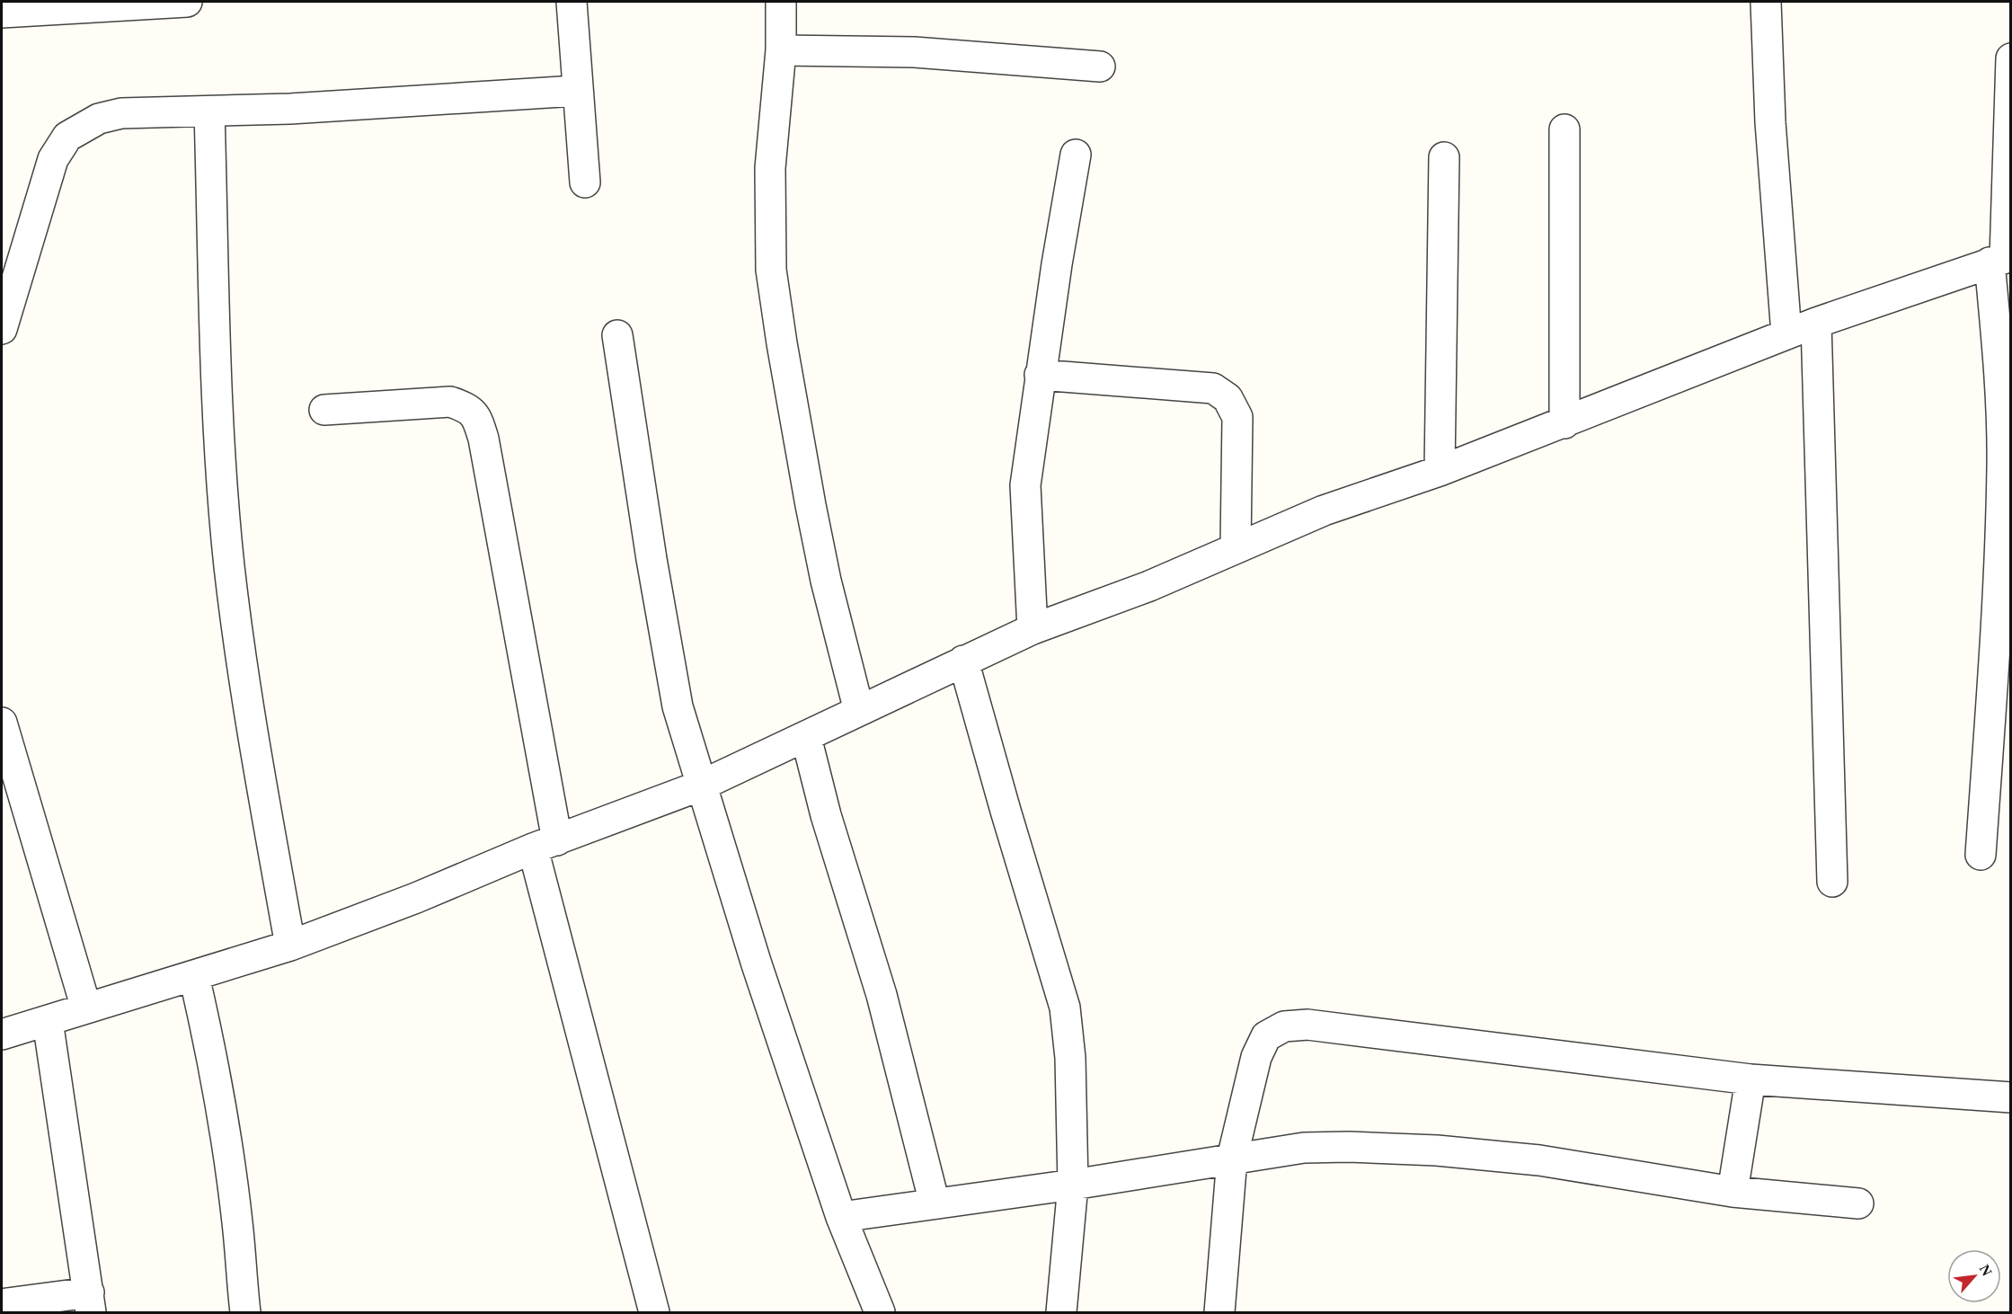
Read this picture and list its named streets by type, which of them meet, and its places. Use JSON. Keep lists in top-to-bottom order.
{
  "north": "top right"
}
